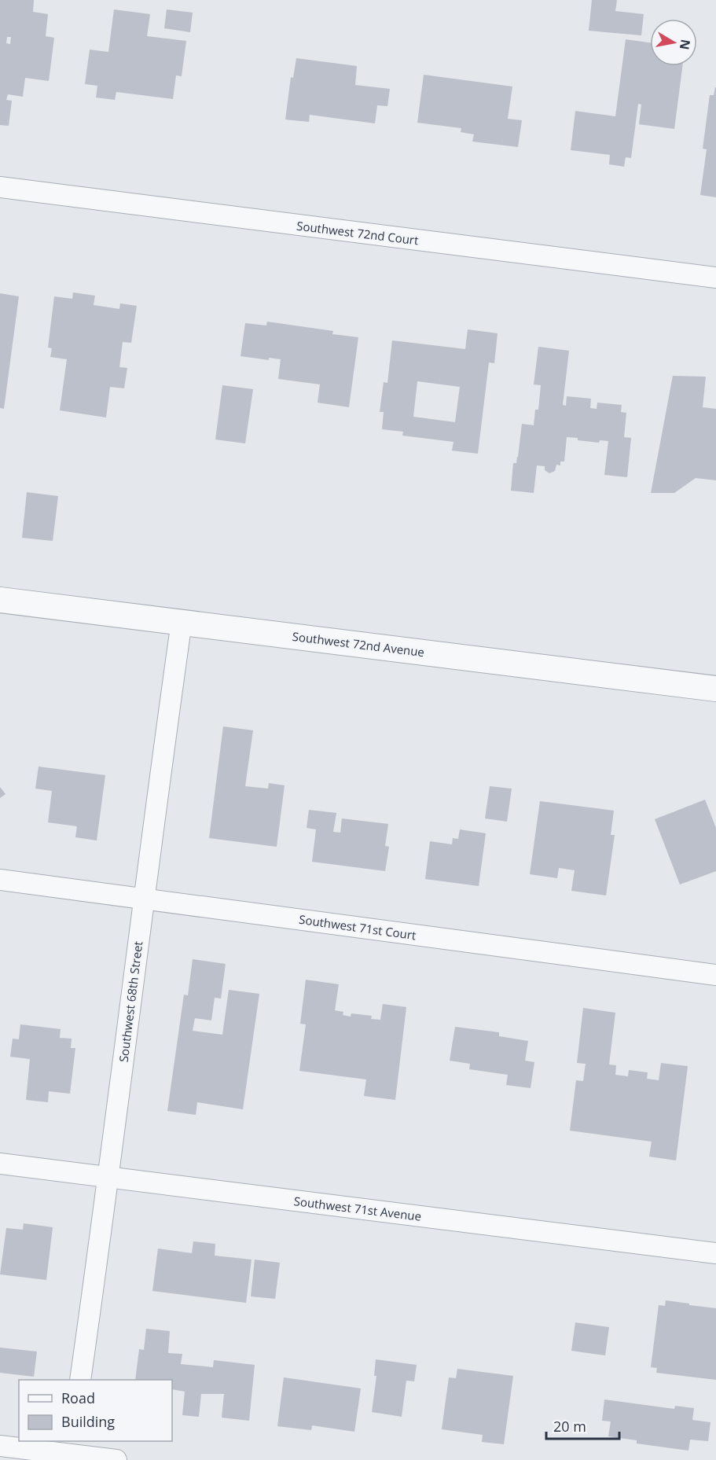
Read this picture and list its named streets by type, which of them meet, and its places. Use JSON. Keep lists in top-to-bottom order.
{
  "streets": {
    "street": [
      "Southwest 72nd Court",
      "Southwest 72nd Avenue",
      "Southwest 71st Court",
      "Southwest 68th Street",
      "Southwest 71st Avenue"
    ]
  },
  "crossings": [
    ["Southwest 72nd Avenue", "Southwest 68th Street"],
    ["Southwest 71st Court", "Southwest 68th Street"],
    ["Southwest 68th Street", "Southwest 71st Avenue"]
  ],
  "legend": ["Road", "Building"],
  "scale_bar": "20 m",
  "north": "right"
}
